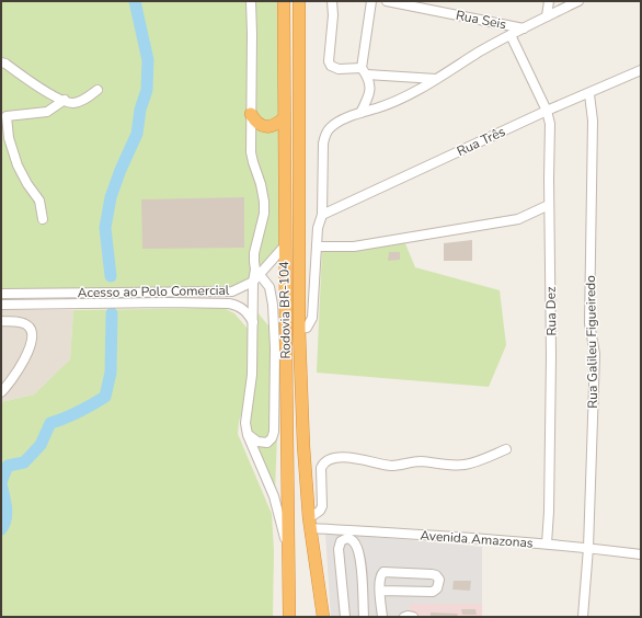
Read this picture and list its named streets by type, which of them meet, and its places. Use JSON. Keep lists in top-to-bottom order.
{
  "streets": {
    "highway": ["Rodovia BR-104"],
    "street": [
      "Rua Seis",
      "Rua Três",
      "Acesso ao Polo Comercial",
      "Rua Dez",
      "Rua Galileu Figueiredo",
      "Avenida Amazonas"
    ]
  },
  "crossings": [
    ["Rua Três", "Rua Dez"],
    ["Rua Três", "Rua Galileu Figueiredo"],
    ["Acesso ao Polo Comercial", "Rodovia BR-104"],
    ["Rodovia BR-104", "Avenida Amazonas"],
    ["Rua Dez", "Avenida Amazonas"],
    ["Rua Galileu Figueiredo", "Avenida Amazonas"]
  ]
}
